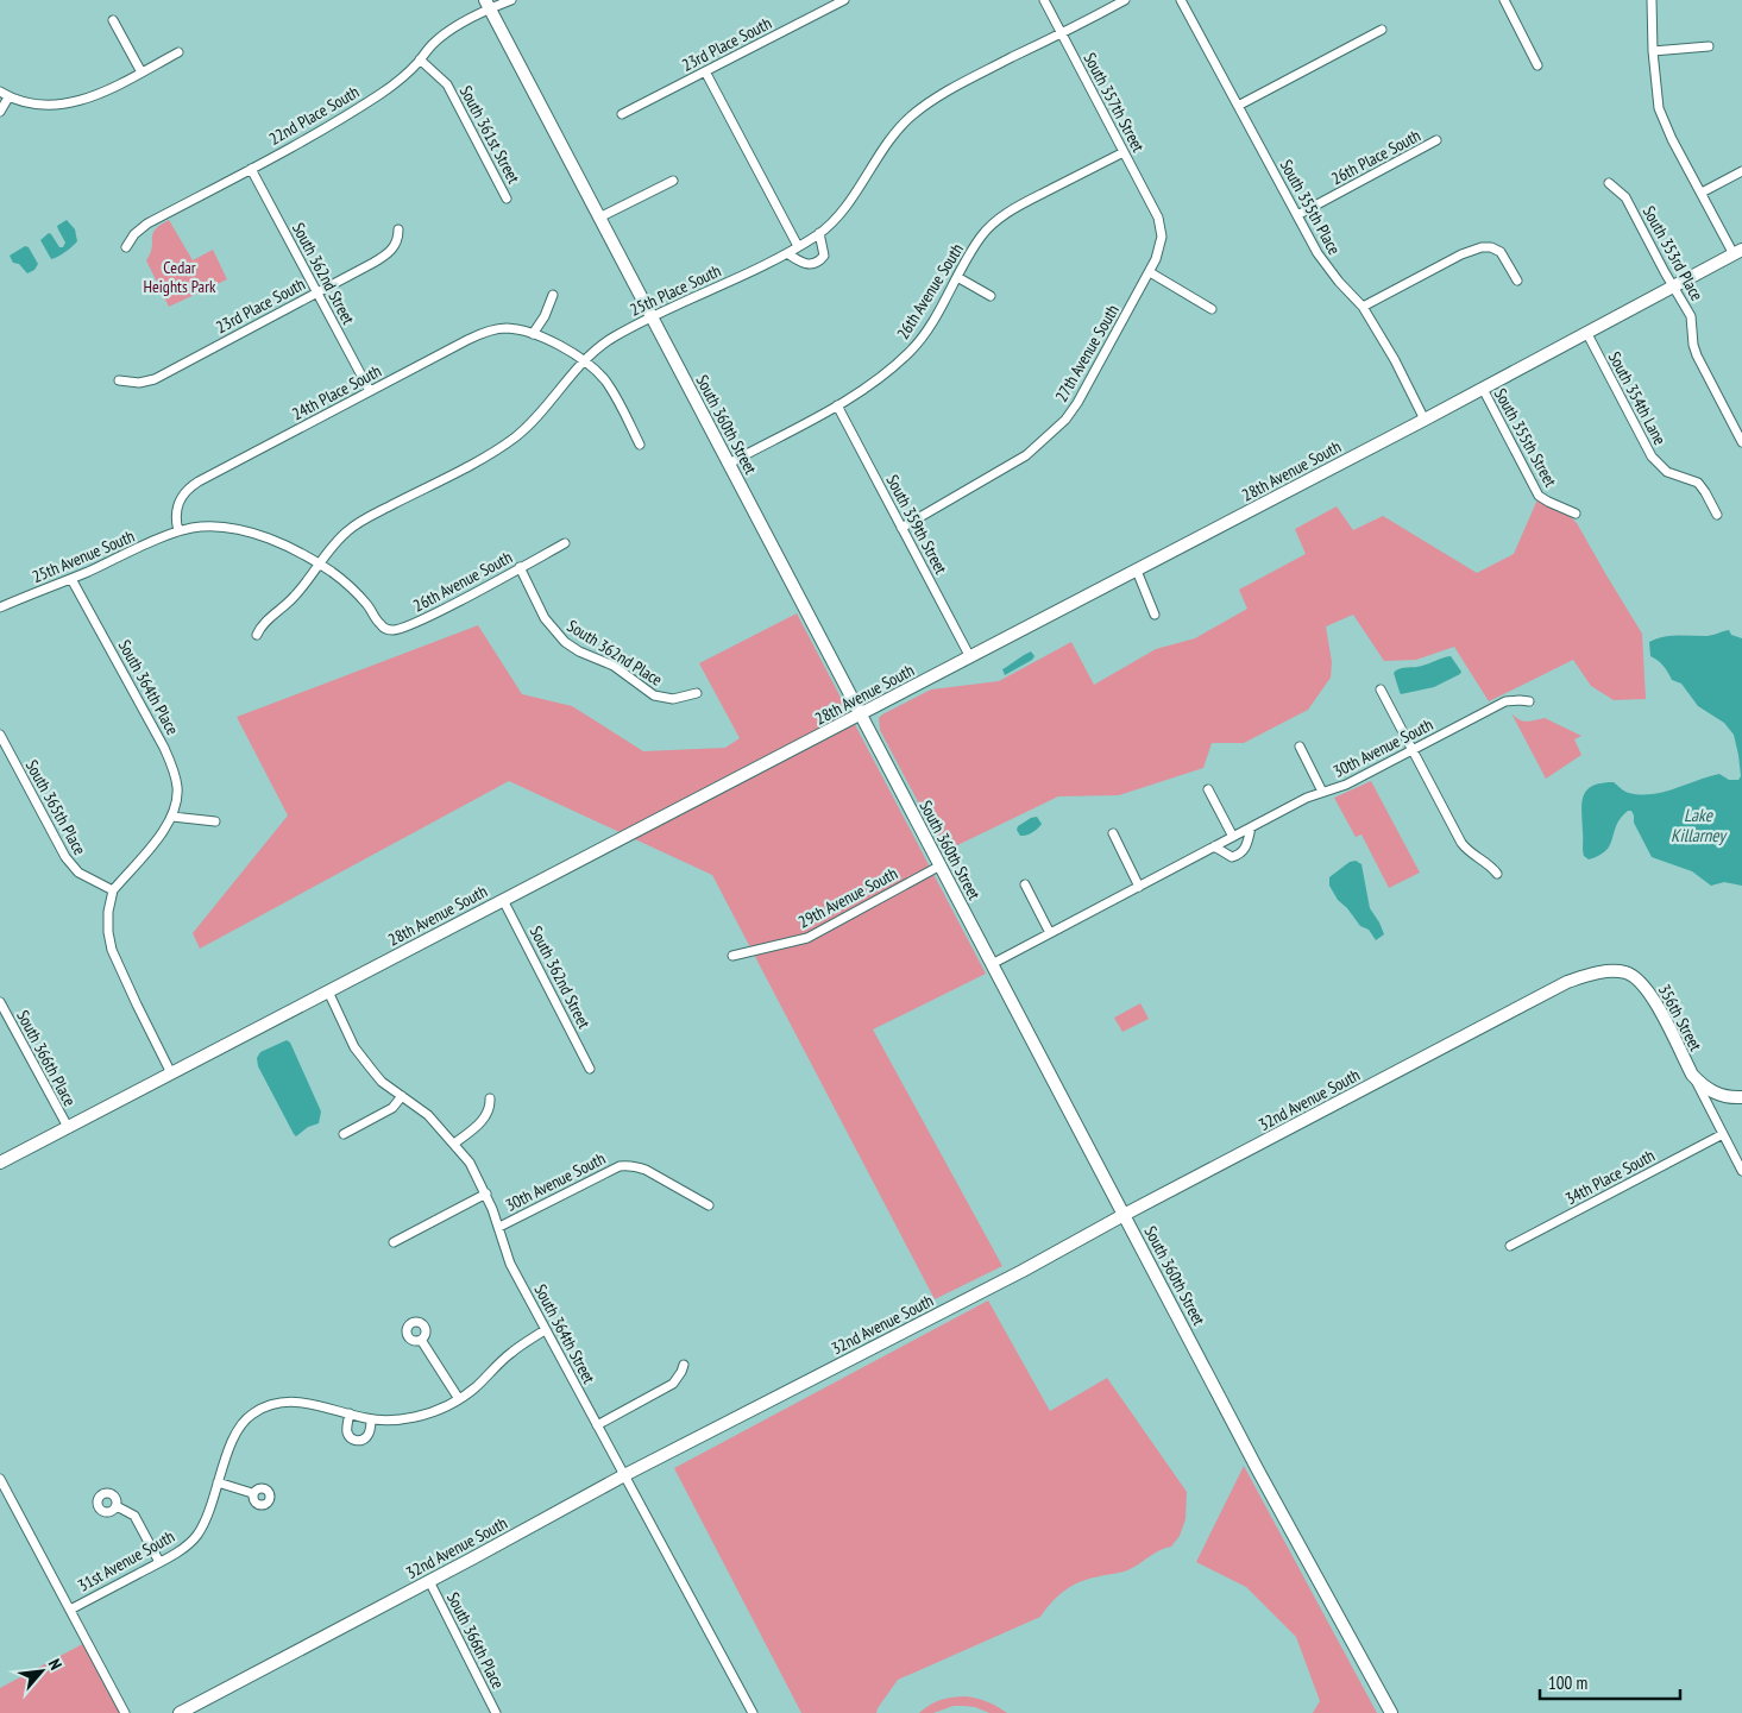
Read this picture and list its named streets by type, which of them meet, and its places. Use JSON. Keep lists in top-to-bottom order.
{
  "streets": {
    "street": [
      "23rd Place South",
      "South 357th Street",
      "22nd Place South",
      "South 361st Street",
      "26th Place South",
      "South 355th Place",
      "South 353rd Place",
      "South 362nd Street",
      "25th Place South",
      "26th Avenue South",
      "27th Avenue South",
      "24th Place South",
      "South 354th Lane",
      "South 360th Street",
      "South 355th Street",
      "28th Avenue South",
      "South 359th Street",
      "25th Avenue South",
      "South 362nd Place",
      "South 364th Place",
      "30th Avenue South",
      "South 365th Place",
      "29th Avenue South",
      "356th Street",
      "South 366th Place",
      "32nd Avenue South",
      "34th Place South",
      "South 364th Street",
      "31st Avenue South"
    ]
  },
  "crossings": [
    ["23rd Place South", "South 362nd Street"],
    ["South 357th Street", "25th Place South"],
    ["South 357th Street", "26th Avenue South"],
    ["South 357th Street", "27th Avenue South"],
    ["22nd Place South", "South 361st Street"],
    ["22nd Place South", "South 362nd Street"],
    ["22nd Place South", "South 360th Street"],
    ["26th Place South", "South 355th Place"],
    ["South 355th Place", "28th Avenue South"],
    ["South 353rd Place", "28th Avenue South"],
    ["South 362nd Street", "24th Place South"],
    ["South 362nd Street", "28th Avenue South"],
    ["25th Place South", "24th Place South"],
    ["25th Place South", "South 360th Street"],
    ["25th Place South", "25th Avenue South"],
    ["26th Avenue South", "South 360th Street"],
    ["26th Avenue South", "South 359th Street"],
    ["26th Avenue South", "25th Avenue South"],
    ["26th Avenue South", "South 362nd Place"],
    ["27th Avenue South", "South 359th Street"],
    ["24th Place South", "25th Avenue South"],
    ["South 354th Lane", "28th Avenue South"],
    ["South 360th Street", "28th Avenue South"],
    ["South 360th Street", "30th Avenue South"],
    ["South 360th Street", "29th Avenue South"],
    ["South 360th Street", "32nd Avenue South"],
    ["South 355th Street", "28th Avenue South"],
    ["28th Avenue South", "South 359th Street"],
    ["28th Avenue South", "South 366th Place"],
    ["28th Avenue South", "South 364th Street"],
    ["25th Avenue South", "South 364th Place"],
    ["30th Avenue South", "South 364th Street"],
    ["356th Street", "32nd Avenue South"],
    ["South 366th Place", "32nd Avenue South"],
    ["32nd Avenue South", "South 364th Street"],
    ["South 364th Street", "31st Avenue South"]
  ],
  "water": ["Lake Killarney"],
  "parks": ["Cedar Heights Park"],
  "scale_bar": "100 m",
  "north": "top right"
}
